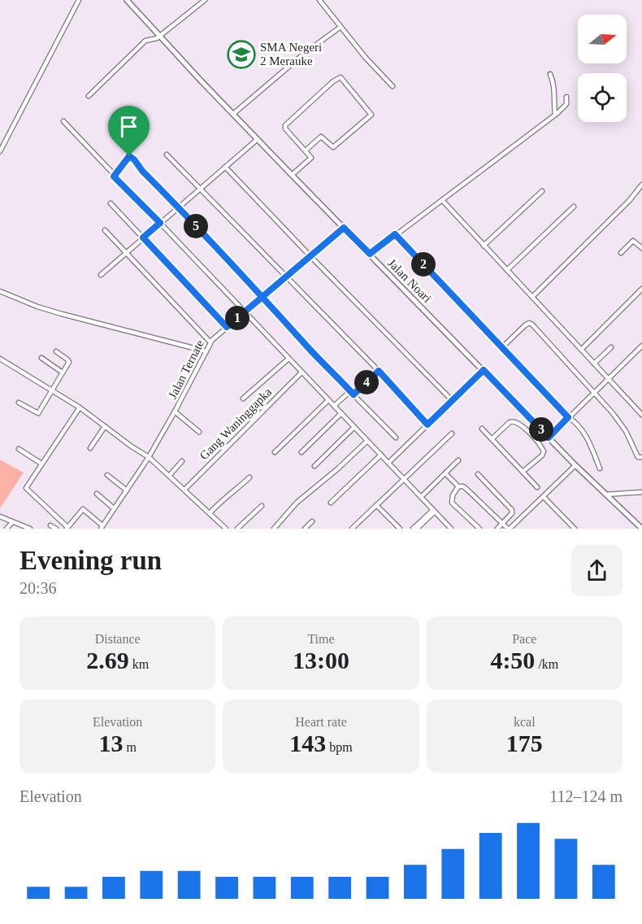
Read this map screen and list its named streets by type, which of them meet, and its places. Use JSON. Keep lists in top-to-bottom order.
{
  "streets": {
    "street": ["Jalan Noari", "Jalan Ternate", "Gang Waninggapka"]
  },
  "crossings": [
    ["Jalan Noari", "Jalan Ternate"]
  ],
  "places": {
    "school or university": ["SMA Negeri 2 Merauke"]
  },
  "north": "right",
  "page": {
    "pins": [
      "5",
      "2",
      "1",
      "4",
      "3"
    ],
    "heading": ["Evening run", "20:36"],
    "stats": [
      ["Distance", "2.69 km"],
      ["Time", "13:00"],
      ["Pace", "4:50 /km"],
      ["Elevation", "13 m"],
      ["Heart rate", "143 bpm"],
      ["kcal", "175"]
    ],
    "chart": ["Elevation", "112–124 m"]
  }
}
